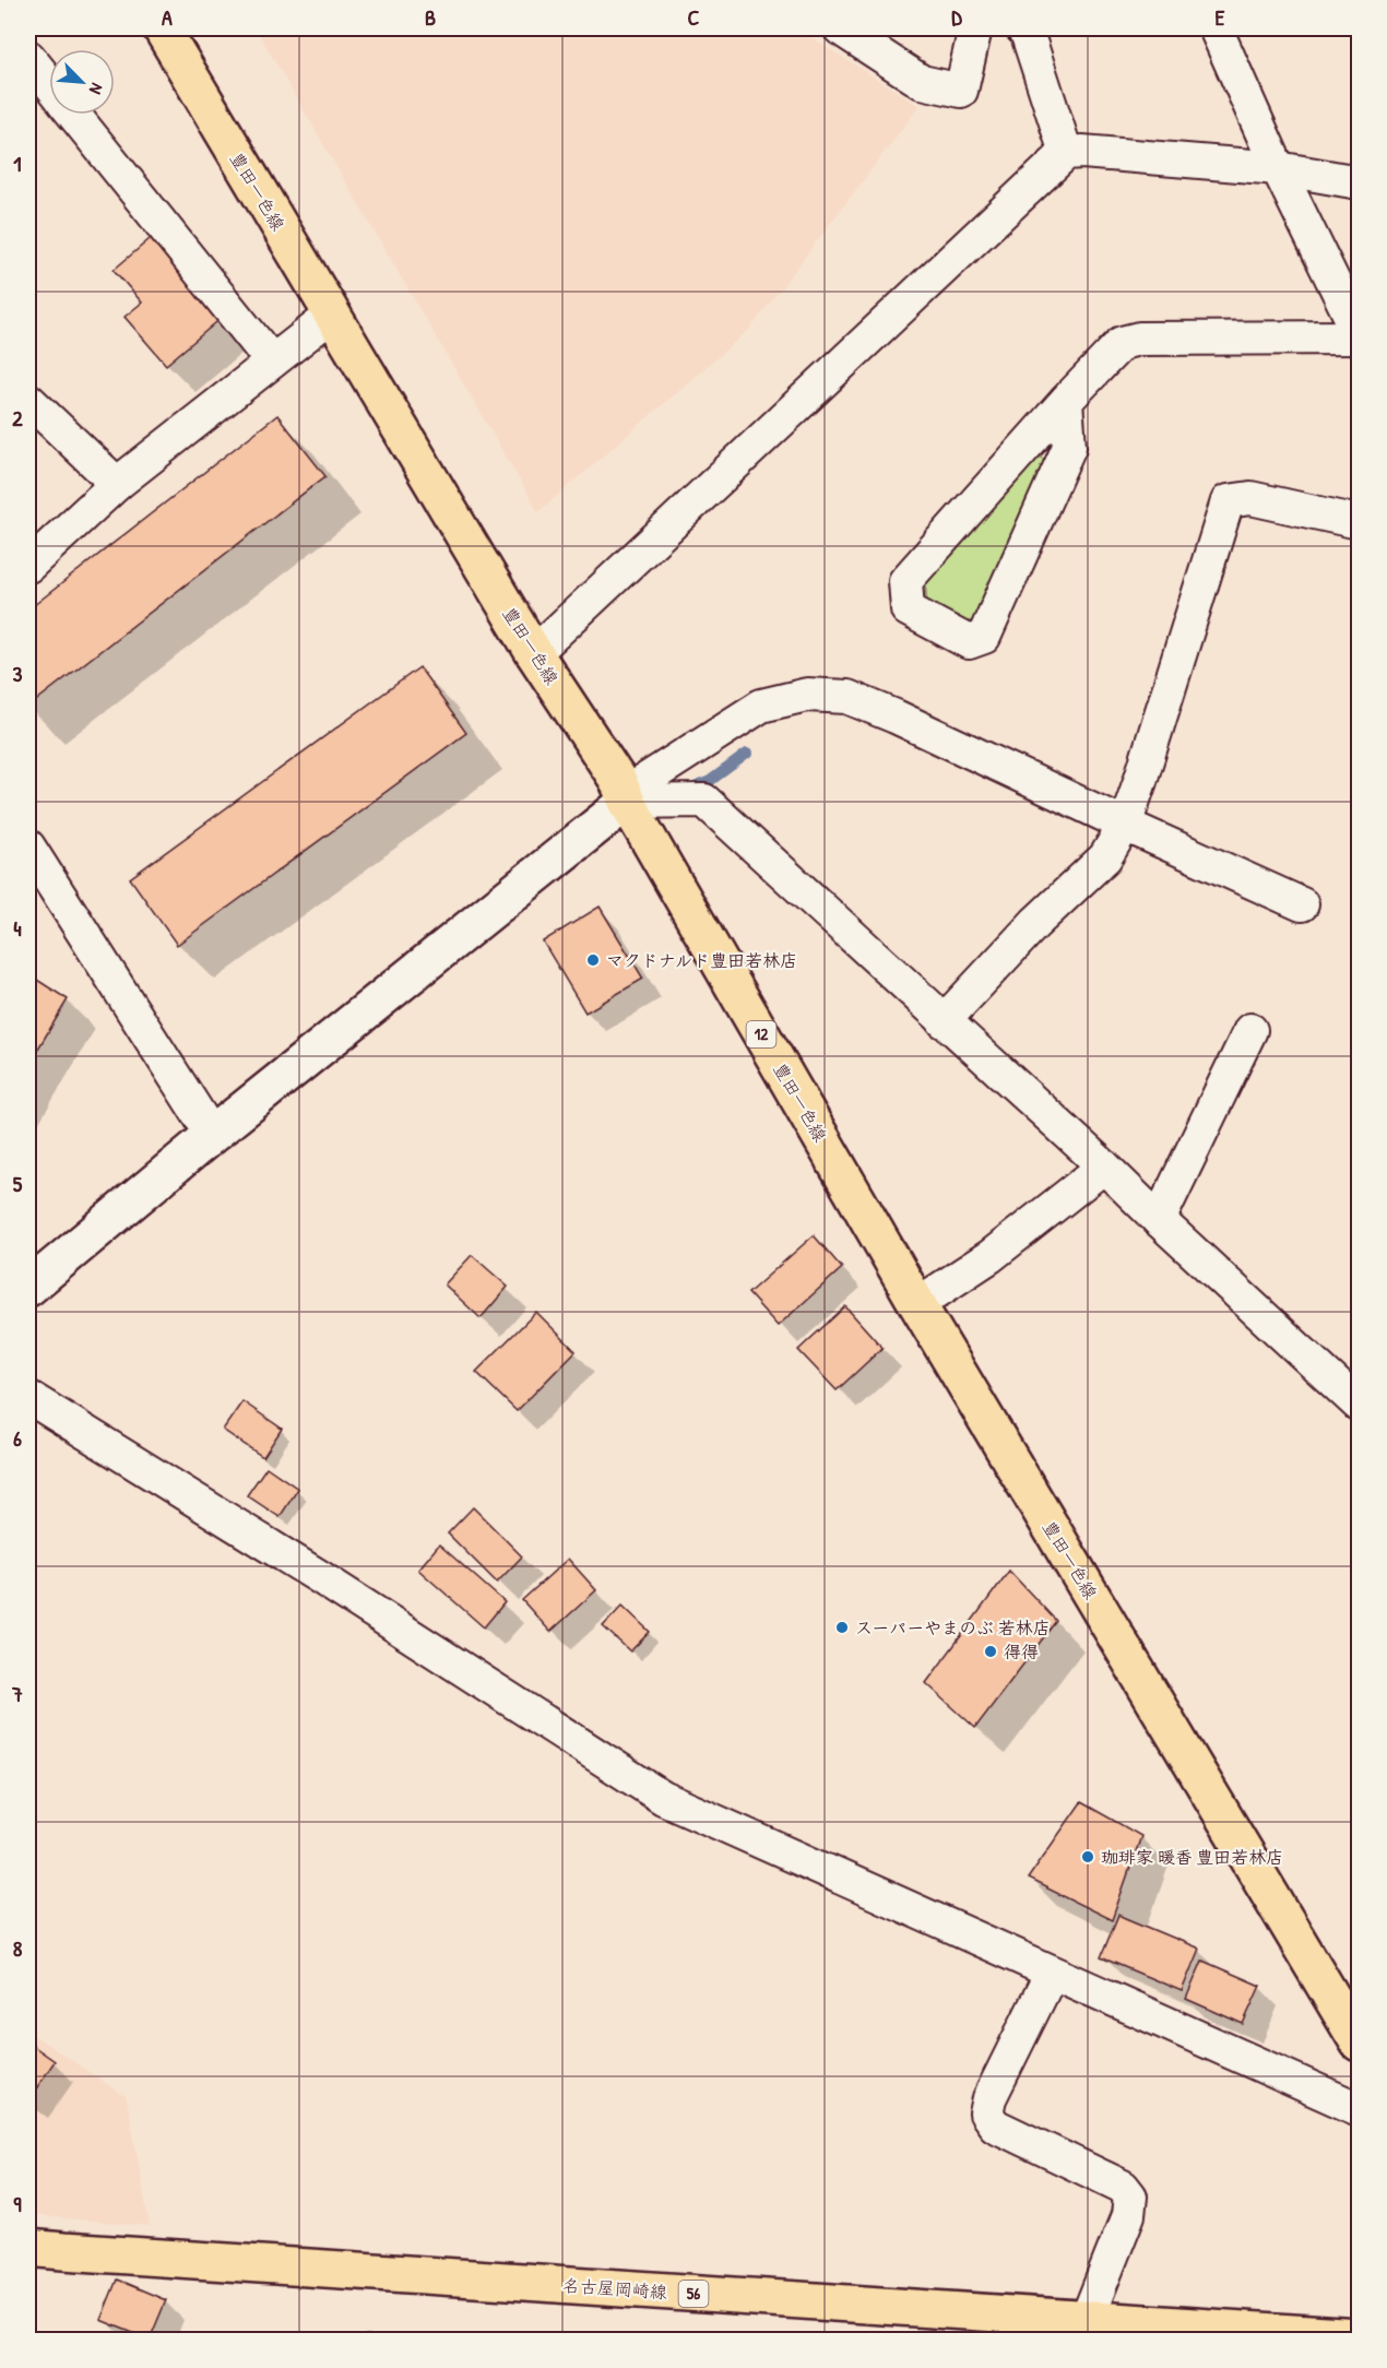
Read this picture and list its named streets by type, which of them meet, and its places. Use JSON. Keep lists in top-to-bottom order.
{
  "streets": {
    "main road": [
      "豊田一色線",
      "12",
      "名古屋岡崎線",
      "56"
    ]
  },
  "places": [
    "マクドナルド豊田若林店",
    "スーパーやまのぶ 若林店",
    "得得",
    "珈琲家 暖香 豊田若林店"
  ],
  "north": "bottom right",
  "grid": {
    "columns": [
      "A",
      "B",
      "C",
      "D",
      "E"
    ],
    "rows": [
      "1",
      "2",
      "3",
      "4",
      "5",
      "6",
      "7",
      "8",
      "9"
    ]
  }
}
